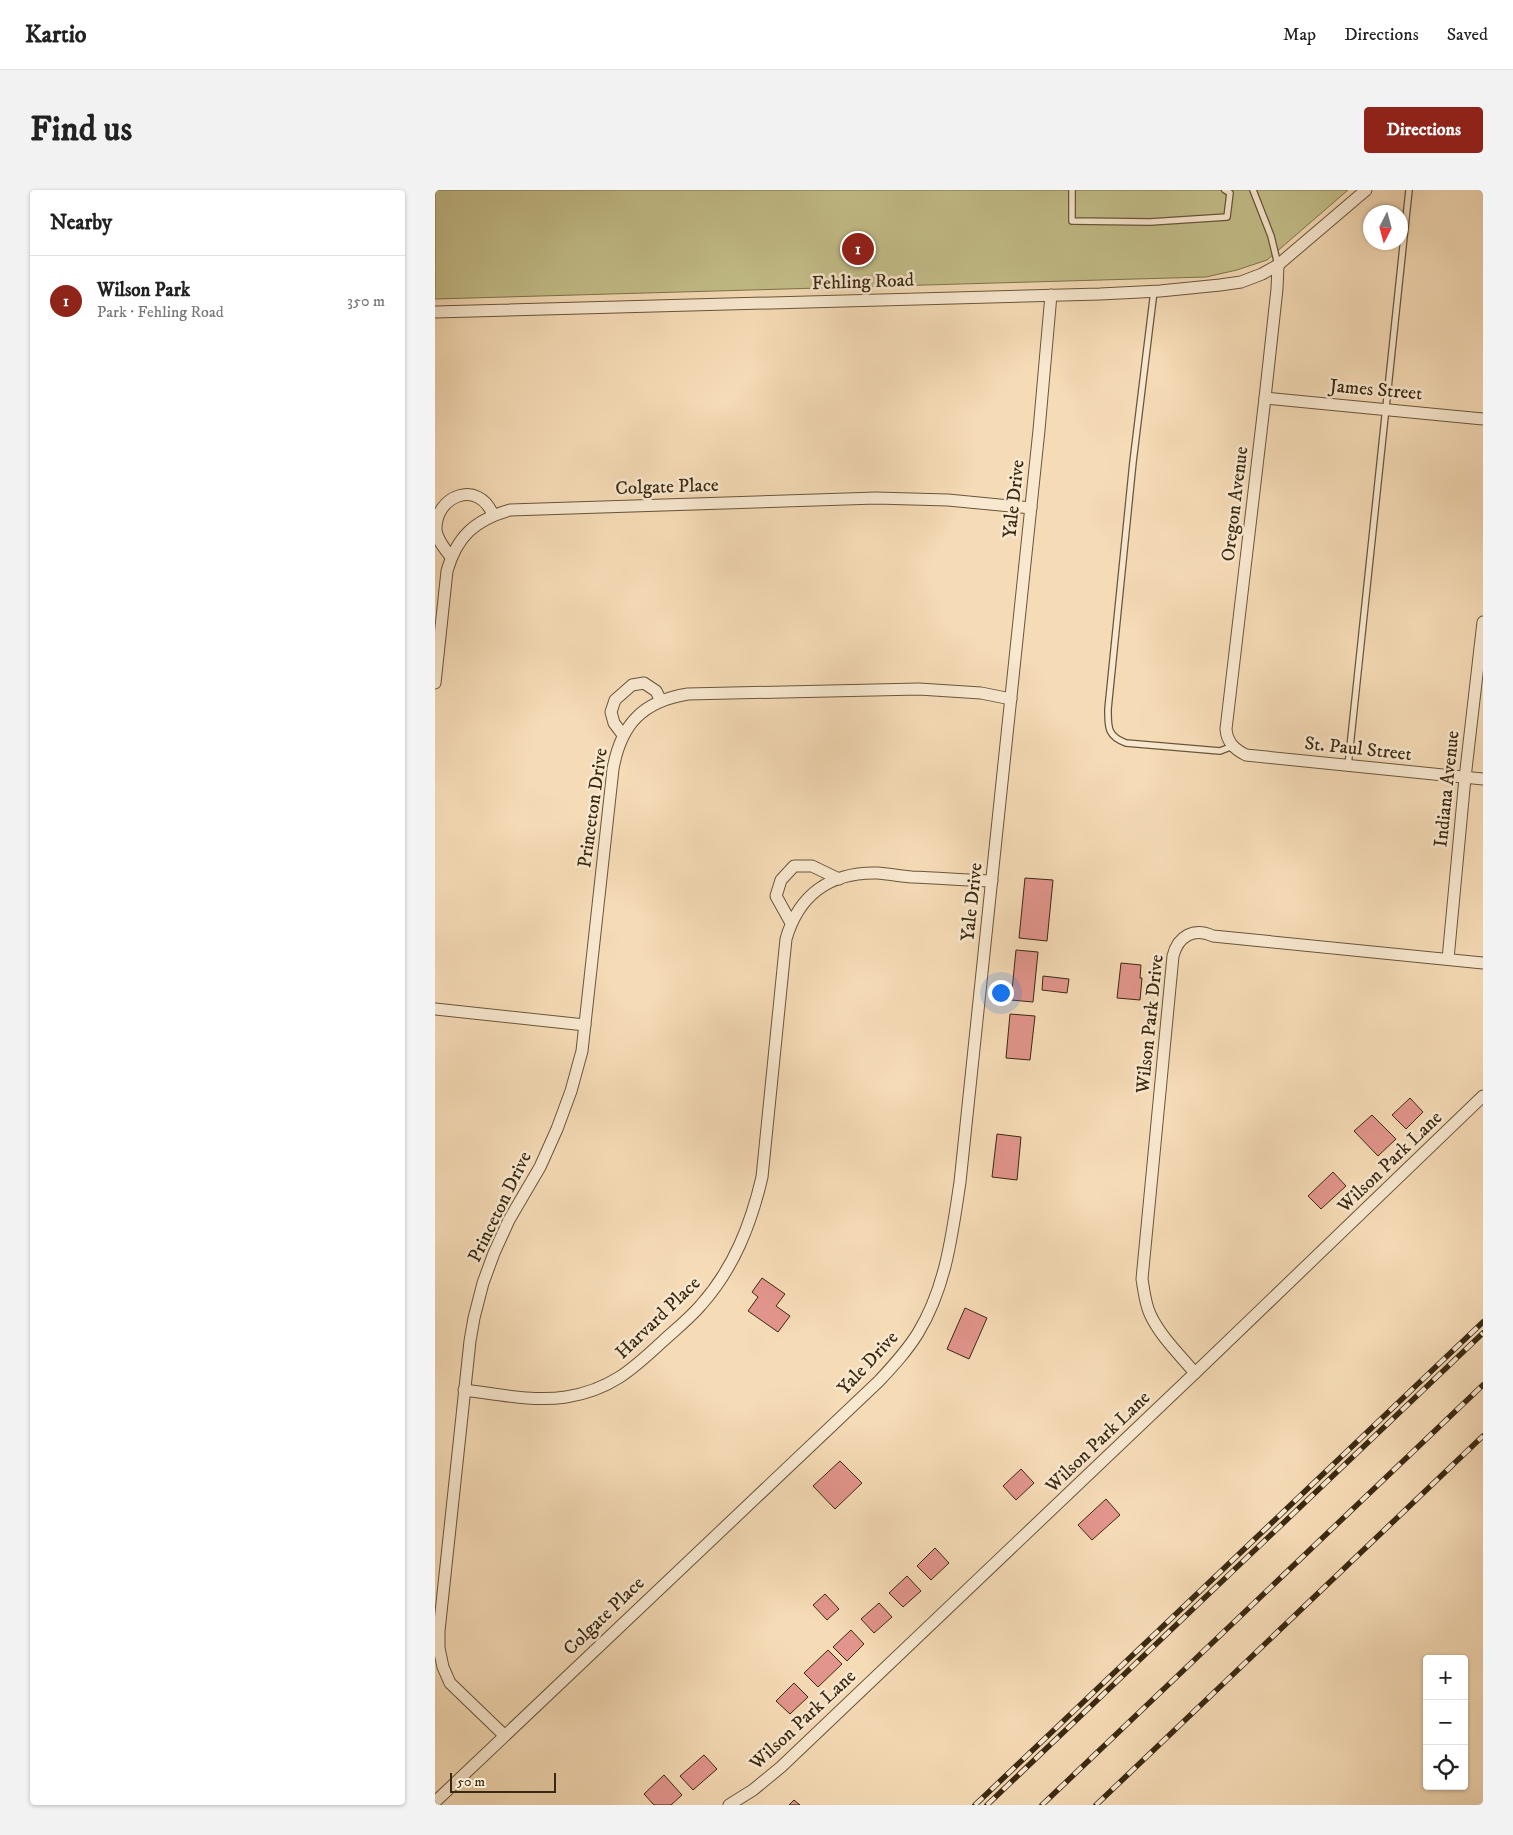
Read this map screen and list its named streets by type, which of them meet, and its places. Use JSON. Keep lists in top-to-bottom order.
{
  "streets": {
    "street": [
      "Fehling Road",
      "James Street",
      "Colgate Place",
      "Yale Drive",
      "Oregon Avenue",
      "St. Paul Street",
      "Indiana Avenue",
      "Princeton Drive",
      "Wilson Park Drive",
      "Wilson Park Lane",
      "Harvard Place"
    ]
  },
  "crossings": [
    ["Fehling Road", "Yale Drive"],
    ["Fehling Road", "Oregon Avenue"],
    ["James Street", "Oregon Avenue"],
    ["Colgate Place", "Yale Drive"],
    ["Colgate Place", "Princeton Drive"],
    ["Yale Drive", "Princeton Drive"],
    ["Yale Drive", "Harvard Place"],
    ["Oregon Avenue", "St. Paul Street"],
    ["St. Paul Street", "Indiana Avenue"],
    ["Indiana Avenue", "Wilson Park Drive"],
    ["Princeton Drive", "Harvard Place"],
    ["Wilson Park Drive", "Wilson Park Lane"]
  ],
  "scale_bar": "50 m",
  "north": "bottom",
  "page": {
    "header": "Kartio",
    "nav": ["Map", "Directions", "Saved"],
    "buttons": "Directions",
    "title": "Find us",
    "heading": "Nearby",
    "pins": "1",
    "list": [
      {
        "mark": "1",
        "name": "Wilson Park",
        "note": "Park · Fehling Road",
        "value": "350 m"
      }
    ],
    "map_buttons": ["+", "−"],
    "scale": "50 m"
  }
}
